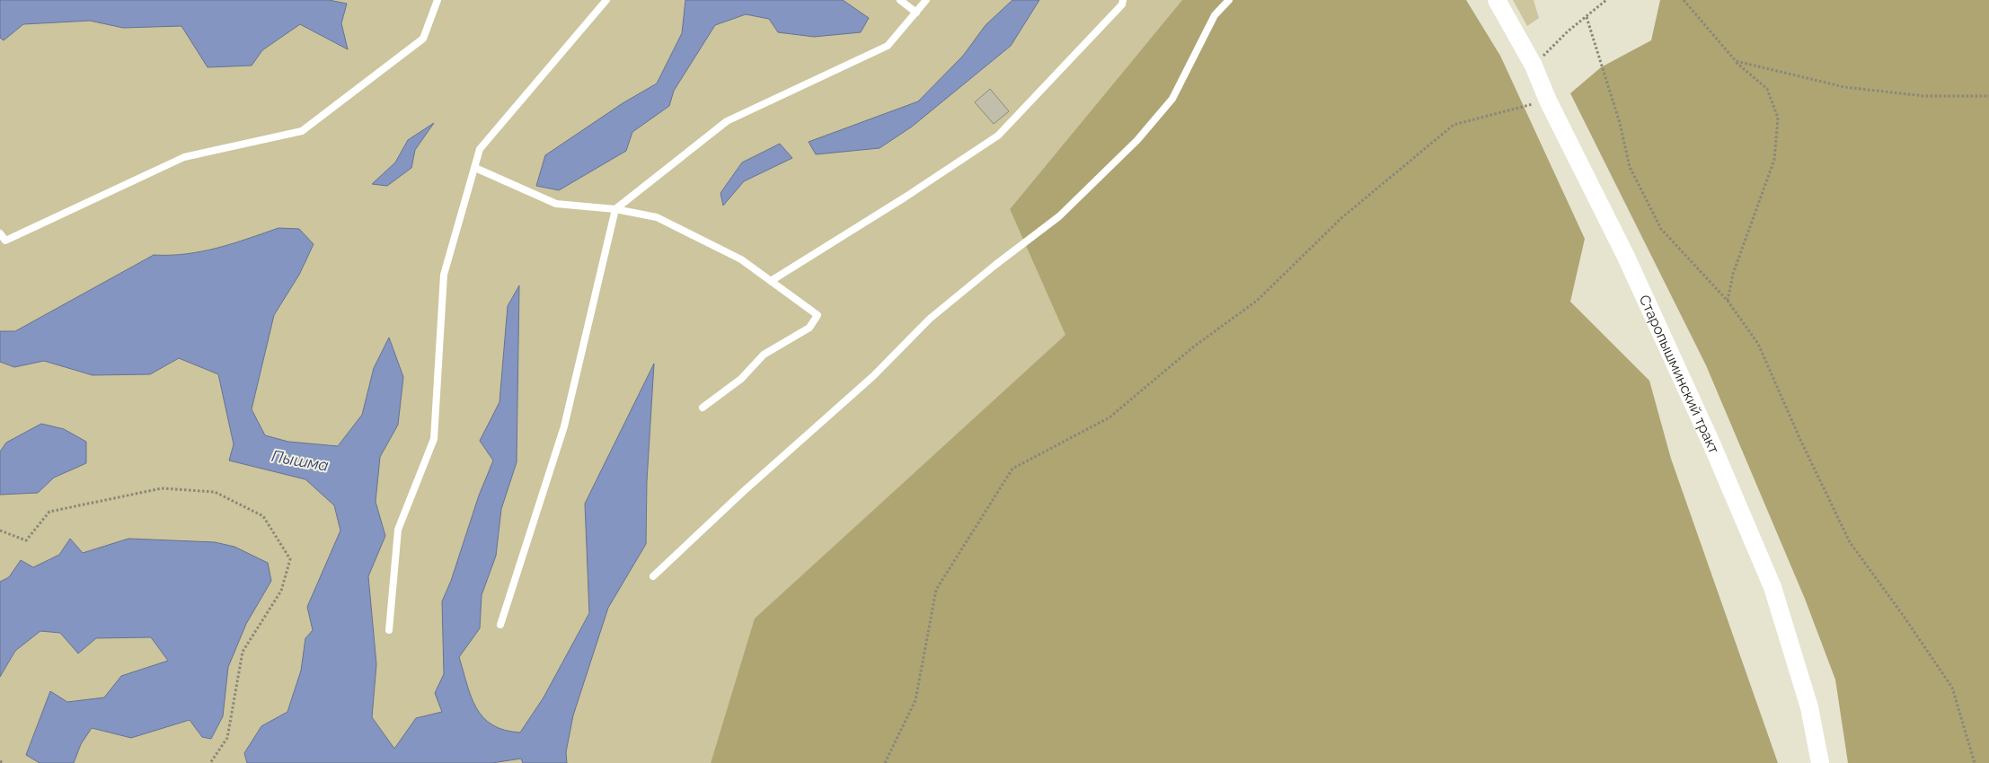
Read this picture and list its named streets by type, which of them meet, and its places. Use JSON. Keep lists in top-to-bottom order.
{
  "streets": {
    "street": ["Старопышминский тракт"]
  },
  "water": ["Пышма"]
}
